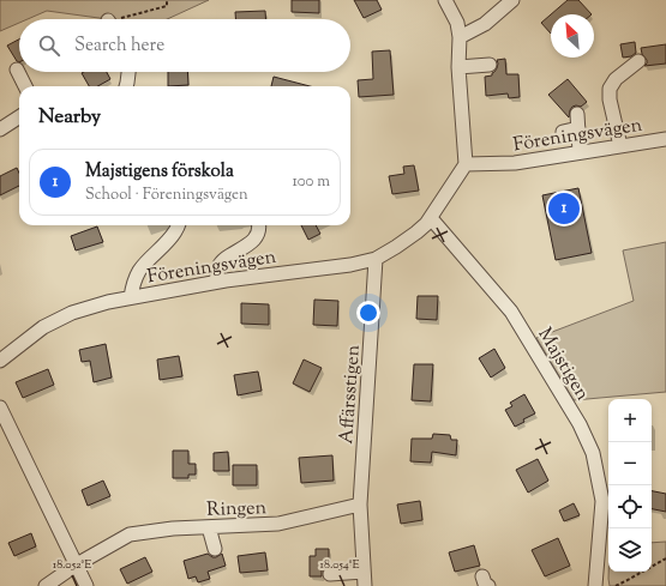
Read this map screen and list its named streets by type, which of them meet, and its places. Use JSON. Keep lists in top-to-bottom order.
{
  "streets": {
    "street": [
      "Föreningsvägen",
      "Majstigen",
      "Affärsstigen",
      "Ringen"
    ]
  },
  "crossings": [
    ["Föreningsvägen", "Majstigen"],
    ["Föreningsvägen", "Affärsstigen"],
    ["Affärsstigen", "Ringen"]
  ],
  "north": "top left",
  "page": {
    "search": "Search here",
    "heading": "Nearby",
    "list": [
      {
        "mark": "1",
        "name": "Majstigens förskola",
        "note": "School · Föreningsvägen",
        "value": "100 m"
      }
    ],
    "pins": "1",
    "map_buttons": ["+", "−"]
  },
  "coordinates": ["18.052°E", "18.054°E"]
}
